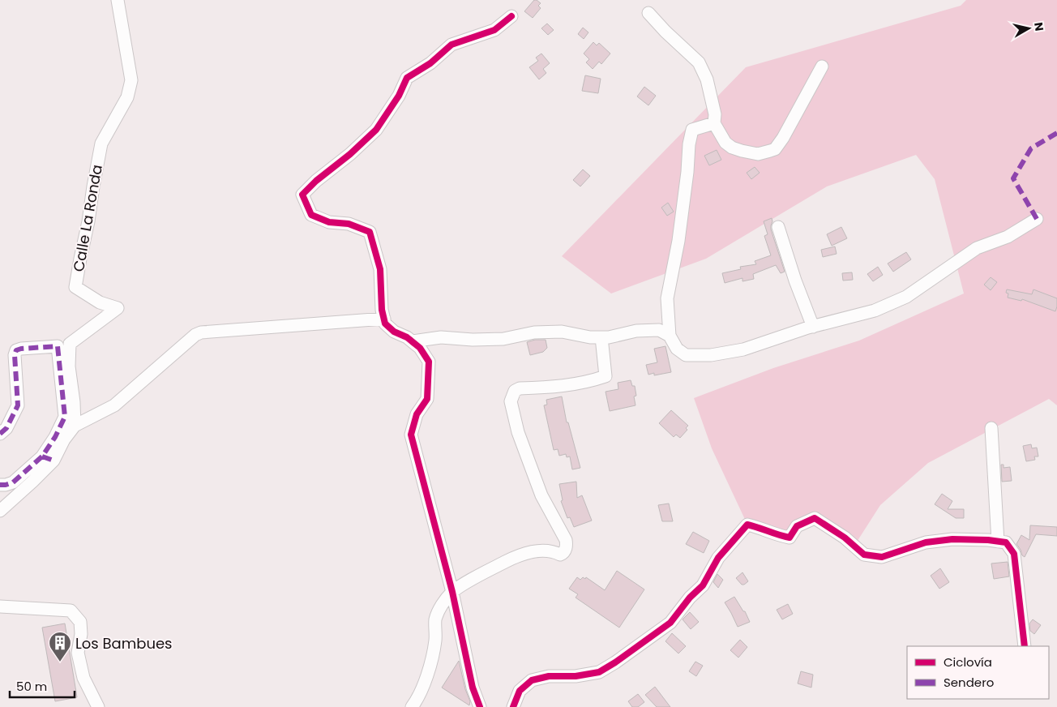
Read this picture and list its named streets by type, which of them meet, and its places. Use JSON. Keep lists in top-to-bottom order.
{
  "streets": {
    "street": ["Calle La Ronda"]
  },
  "places": {
    "building": ["Los Bambues"]
  },
  "legend": ["Ciclovía", "Sendero"],
  "scale_bar": "50 m",
  "north": "right"
}
